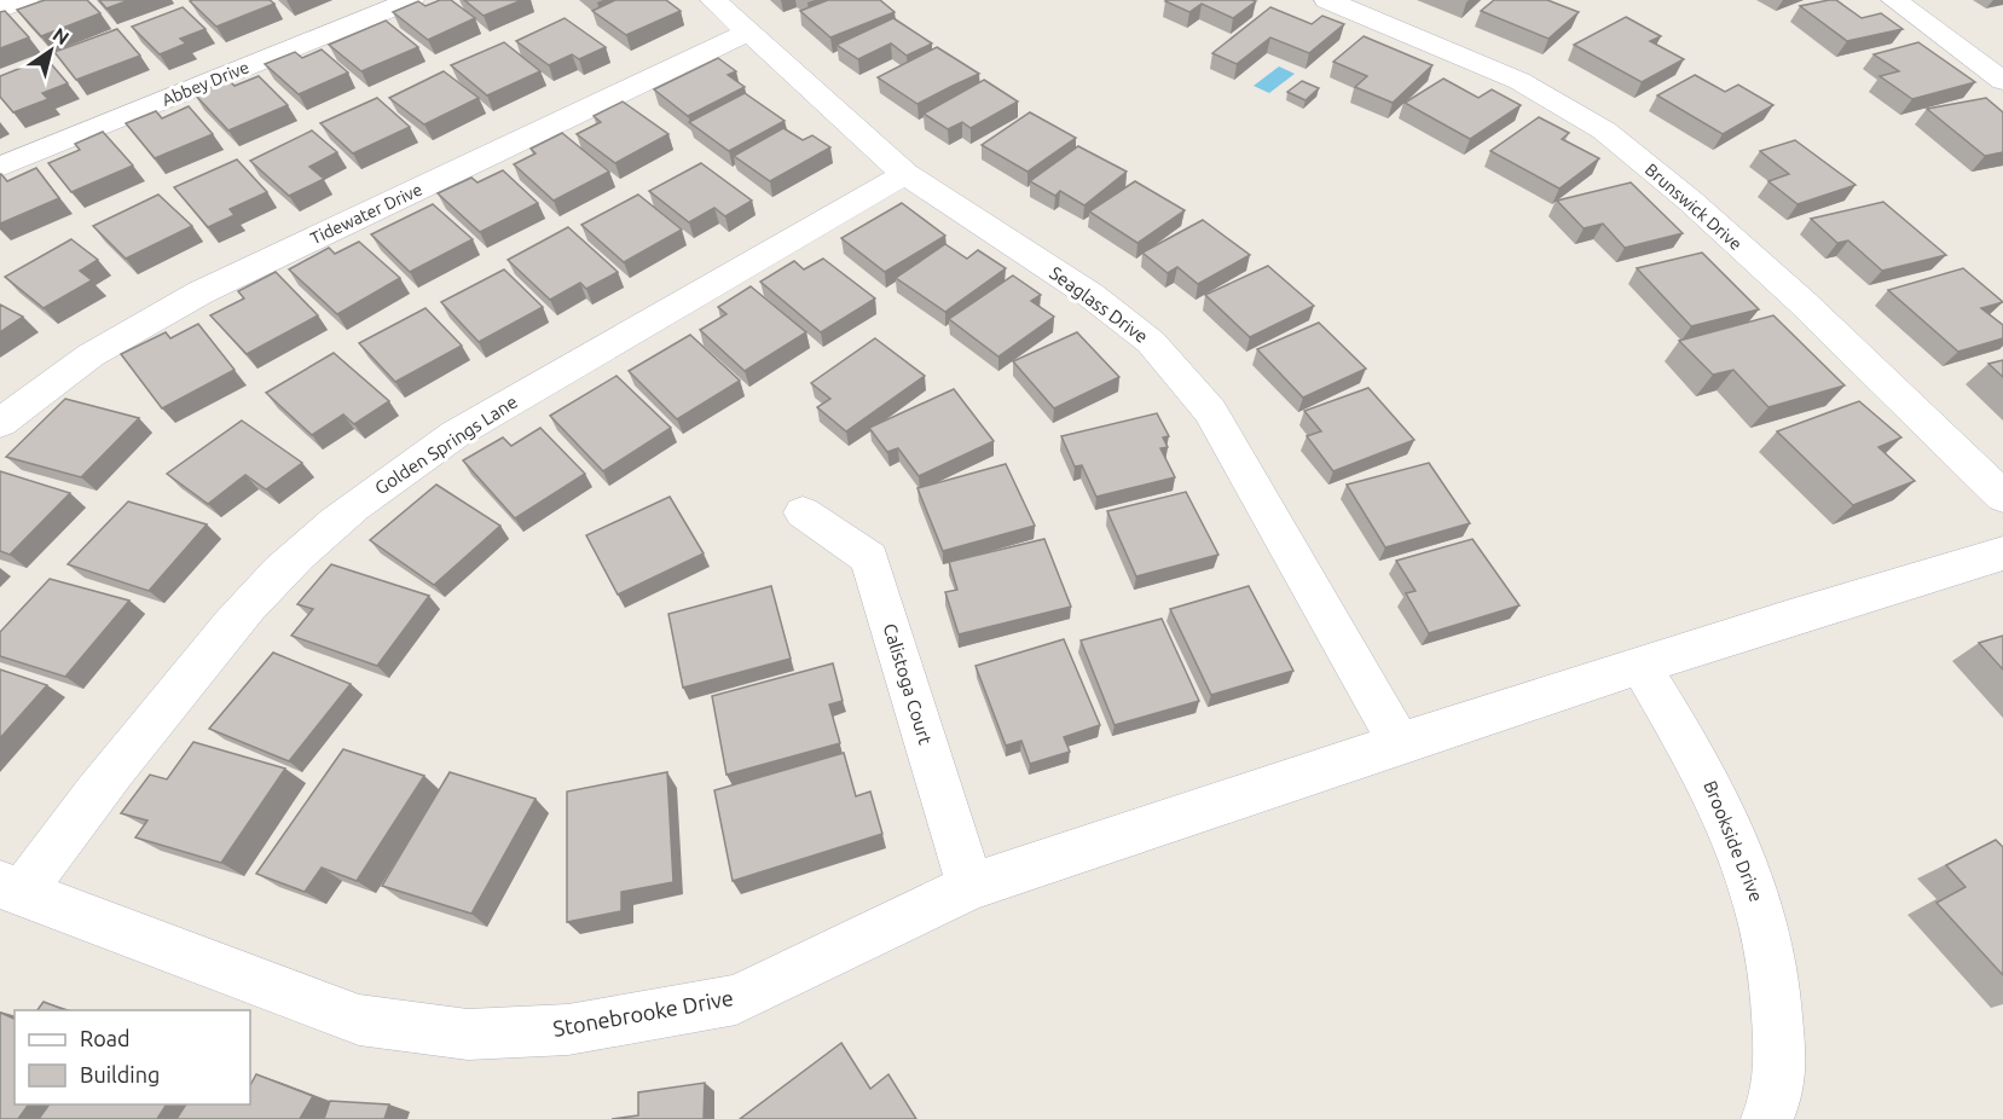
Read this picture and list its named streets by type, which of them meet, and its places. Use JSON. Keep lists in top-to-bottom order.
{
  "streets": {
    "street": [
      "Abbey Drive",
      "Brunswick Drive",
      "Tidewater Drive",
      "Seaglass Drive",
      "Golden Springs Lane",
      "Calistoga Court",
      "Brookside Drive",
      "Stonebrooke Drive"
    ]
  },
  "crossings": [
    ["Tidewater Drive", "Seaglass Drive"],
    ["Seaglass Drive", "Golden Springs Lane"],
    ["Seaglass Drive", "Stonebrooke Drive"],
    ["Golden Springs Lane", "Stonebrooke Drive"],
    ["Calistoga Court", "Stonebrooke Drive"],
    ["Brookside Drive", "Stonebrooke Drive"]
  ],
  "legend": ["Road", "Building"],
  "north": "top right"
}
